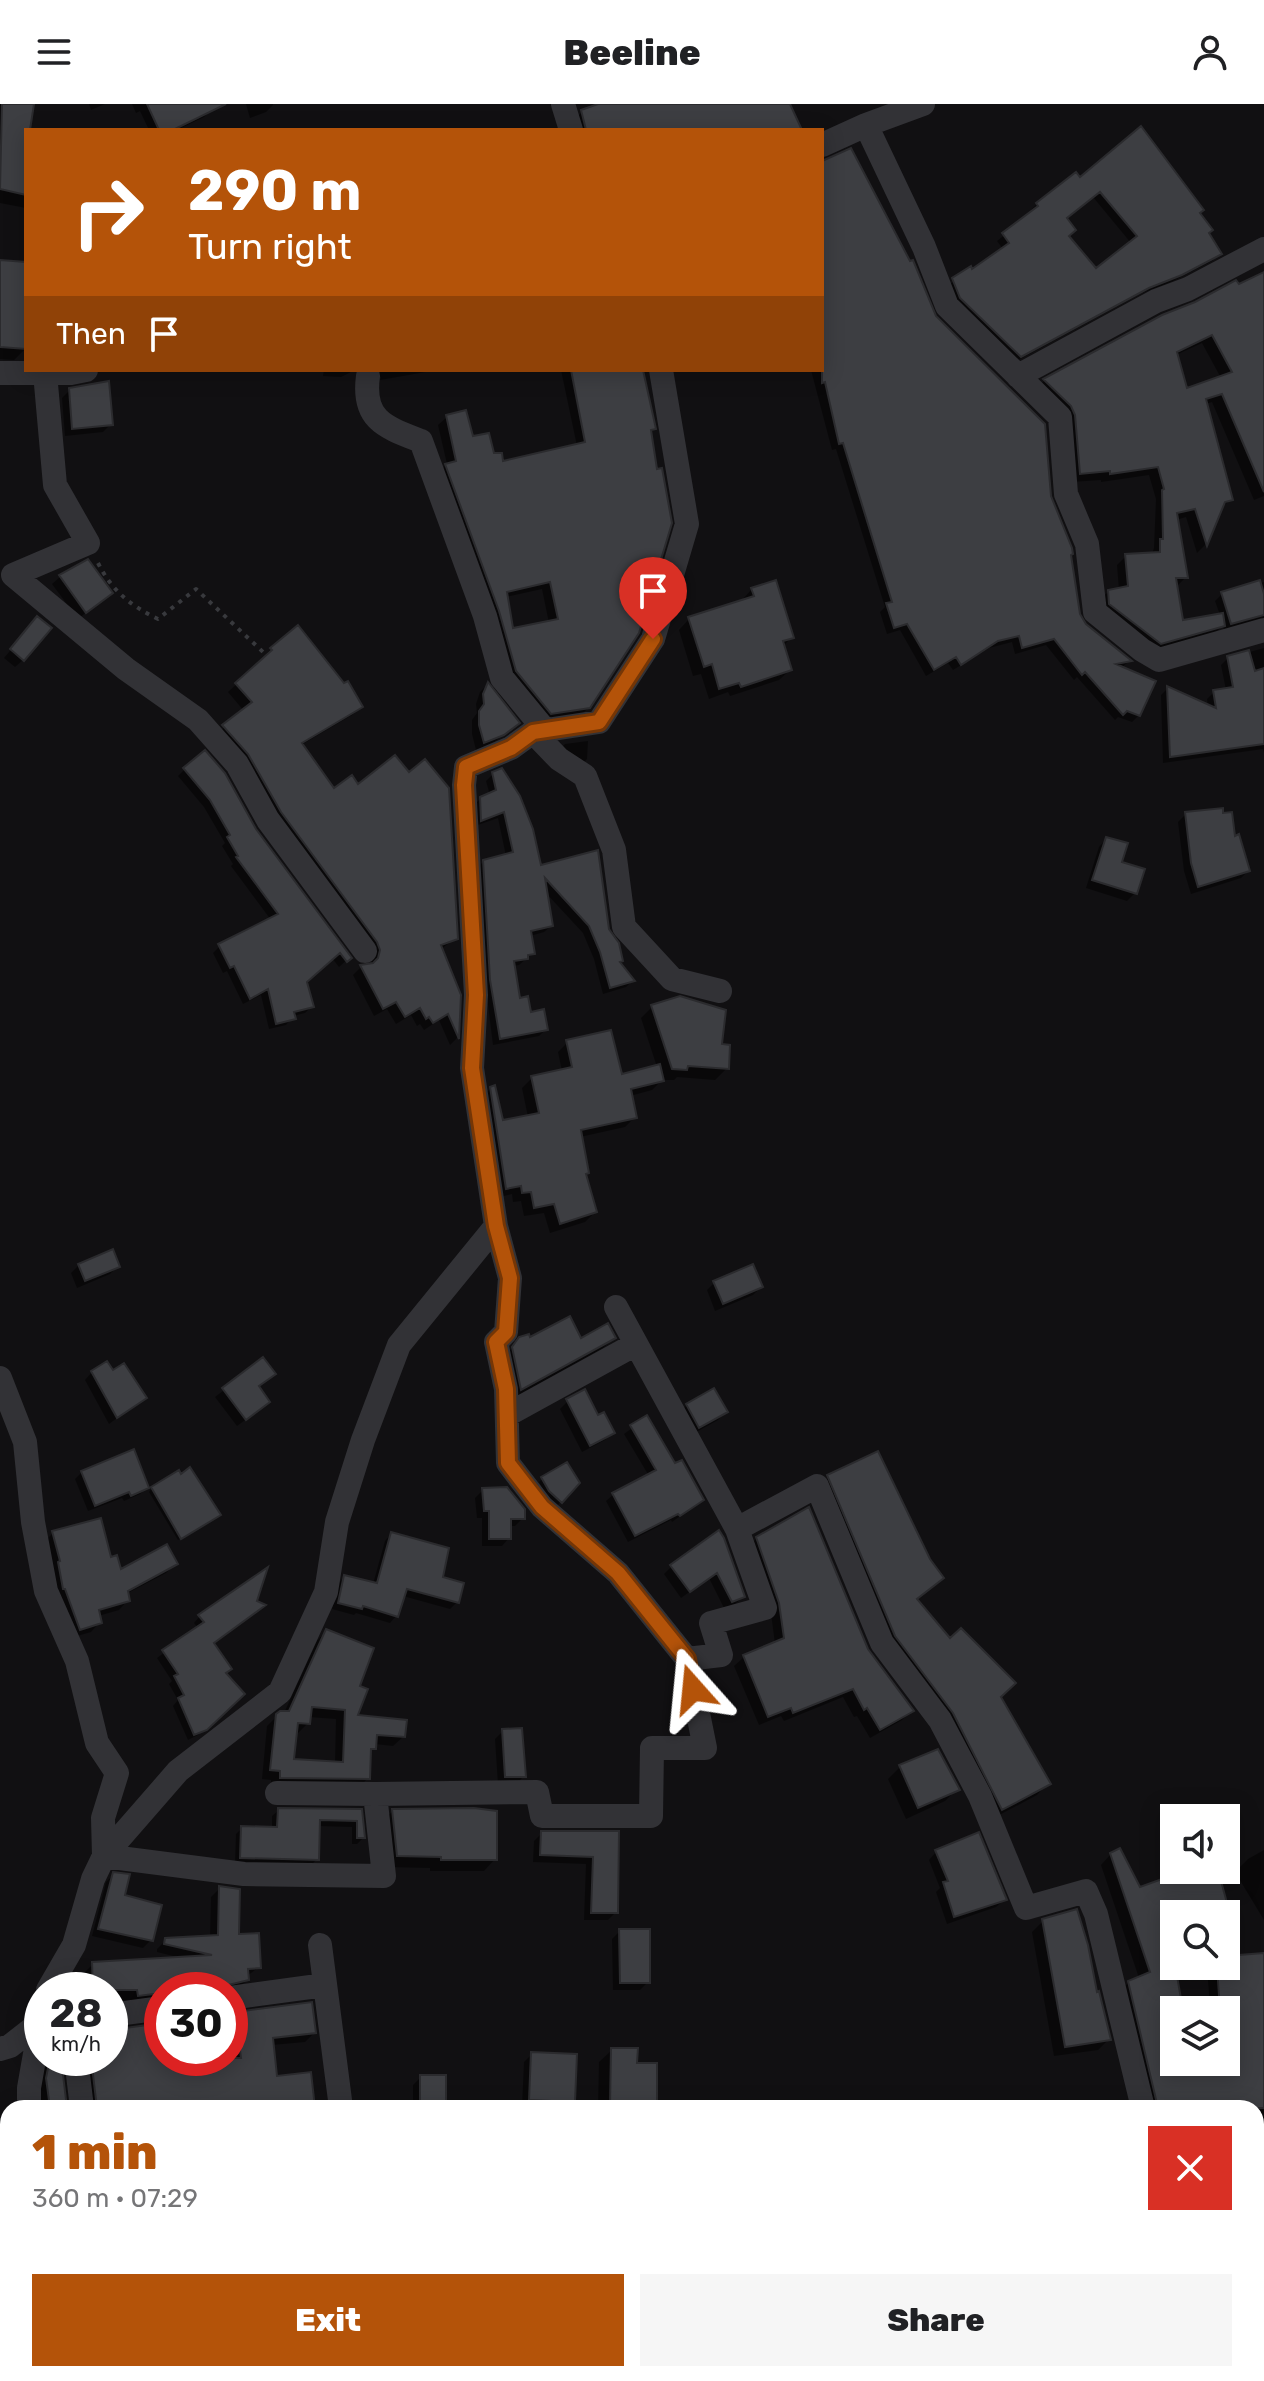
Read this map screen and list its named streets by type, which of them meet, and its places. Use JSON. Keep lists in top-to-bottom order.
{
  "page": {
    "header": "Beeline",
    "turn": ["290 m", "Turn right"],
    "then": "Then",
    "speed": "28 km/h",
    "limit": "30",
    "heading": ["1 min", "360 m · 07:29"],
    "buttons": ["Exit", "Share"]
  }
}
